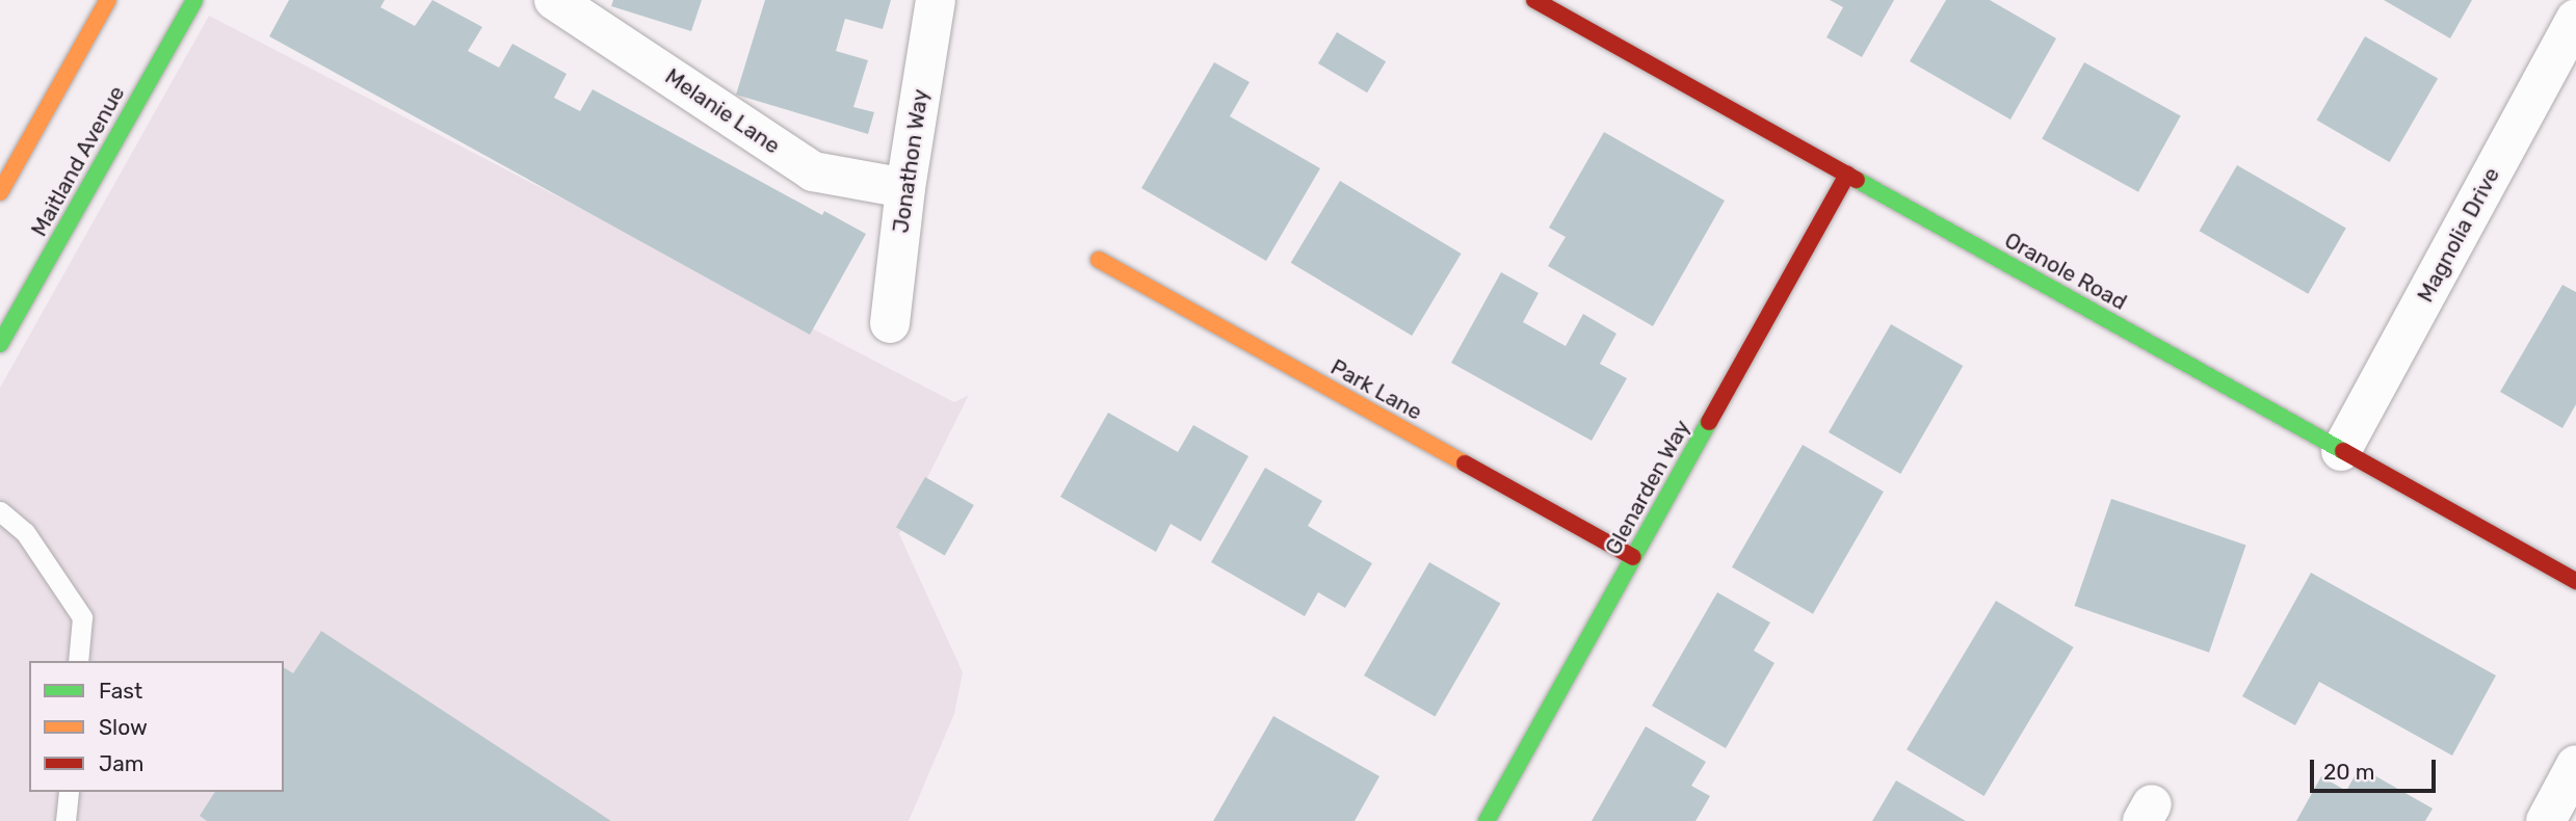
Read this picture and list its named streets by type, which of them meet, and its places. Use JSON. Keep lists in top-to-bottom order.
{
  "streets": {
    "street": [
      "Melanie Lane",
      "Maitland Avenue",
      "Jonathon Way",
      "Magnolia Drive",
      "Oranole Road",
      "Park Lane",
      "Glenarden Way"
    ]
  },
  "crossings": [
    ["Melanie Lane", "Jonathon Way"],
    ["Magnolia Drive", "Oranole Road"],
    ["Oranole Road", "Glenarden Way"],
    ["Park Lane", "Glenarden Way"]
  ],
  "legend": ["Fast", "Slow", "Jam"],
  "scale_bar": "20 m"
}
